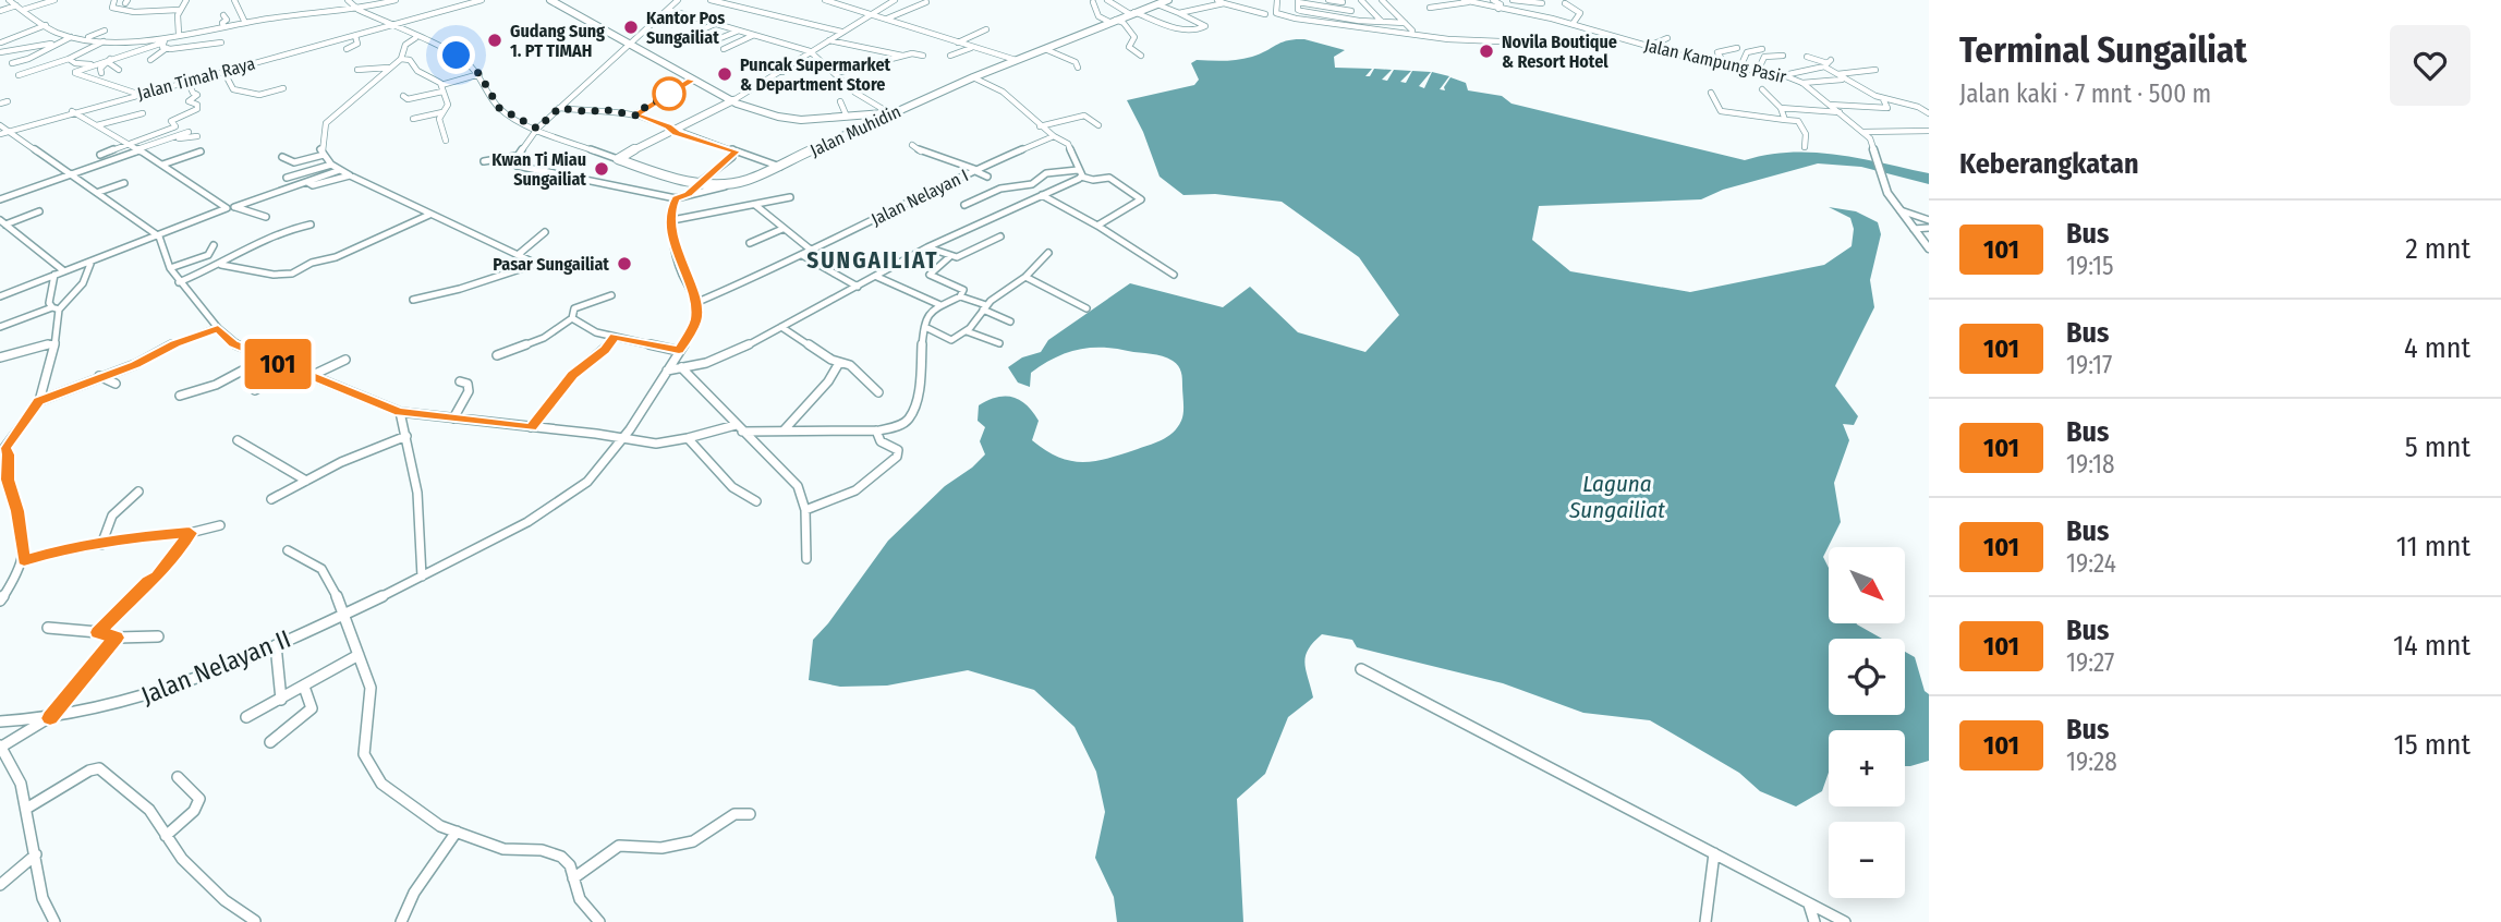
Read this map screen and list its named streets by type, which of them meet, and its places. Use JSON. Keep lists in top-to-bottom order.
{
  "streets": {
    "highway": ["Jalan Muhidin"],
    "street": [
      "Jalan Kampung Pasir",
      "Jalan Timah Raya",
      "Jalan Nelayan I",
      "Jalan Nelayan II"
    ]
  },
  "crossings": [
    ["Jalan Nelayan I", "Jalan Nelayan II"]
  ],
  "districts": ["SUNGAILIAT"],
  "water": ["Laguna Sungailiat"],
  "places": [
    "Kantor Pos Sungailiat",
    "Gudang Sung 1. PT TIMAH",
    "Novila Boutique & Resort Hotel",
    "Puncak Supermarket & Department Store",
    "Kwan Ti Miau Sungailiat",
    "Pasar Sungailiat"
  ],
  "lines": ["bus line 101"],
  "north": "bottom right",
  "page": {
    "on_map": "101",
    "heading": [
      ["Terminal Sungailiat", "Jalan kaki · 7 mnt · 500 m"],
      "Keberangkatan"
    ],
    "list": [
      {
        "mark": "101",
        "name": "Bus",
        "note": "19:15",
        "value": "2 mnt"
      },
      {
        "mark": "101",
        "name": "Bus",
        "note": "19:17",
        "value": "4 mnt"
      },
      {
        "mark": "101",
        "name": "Bus",
        "note": "19:18",
        "value": "5 mnt"
      },
      {
        "mark": "101",
        "name": "Bus",
        "note": "19:24",
        "value": "11 mnt"
      },
      {
        "mark": "101",
        "name": "Bus",
        "note": "19:27",
        "value": "14 mnt"
      },
      {
        "mark": "101",
        "name": "Bus",
        "note": "19:28",
        "value": "15 mnt"
      }
    ],
    "map_buttons": ["+", "−"]
  }
}
